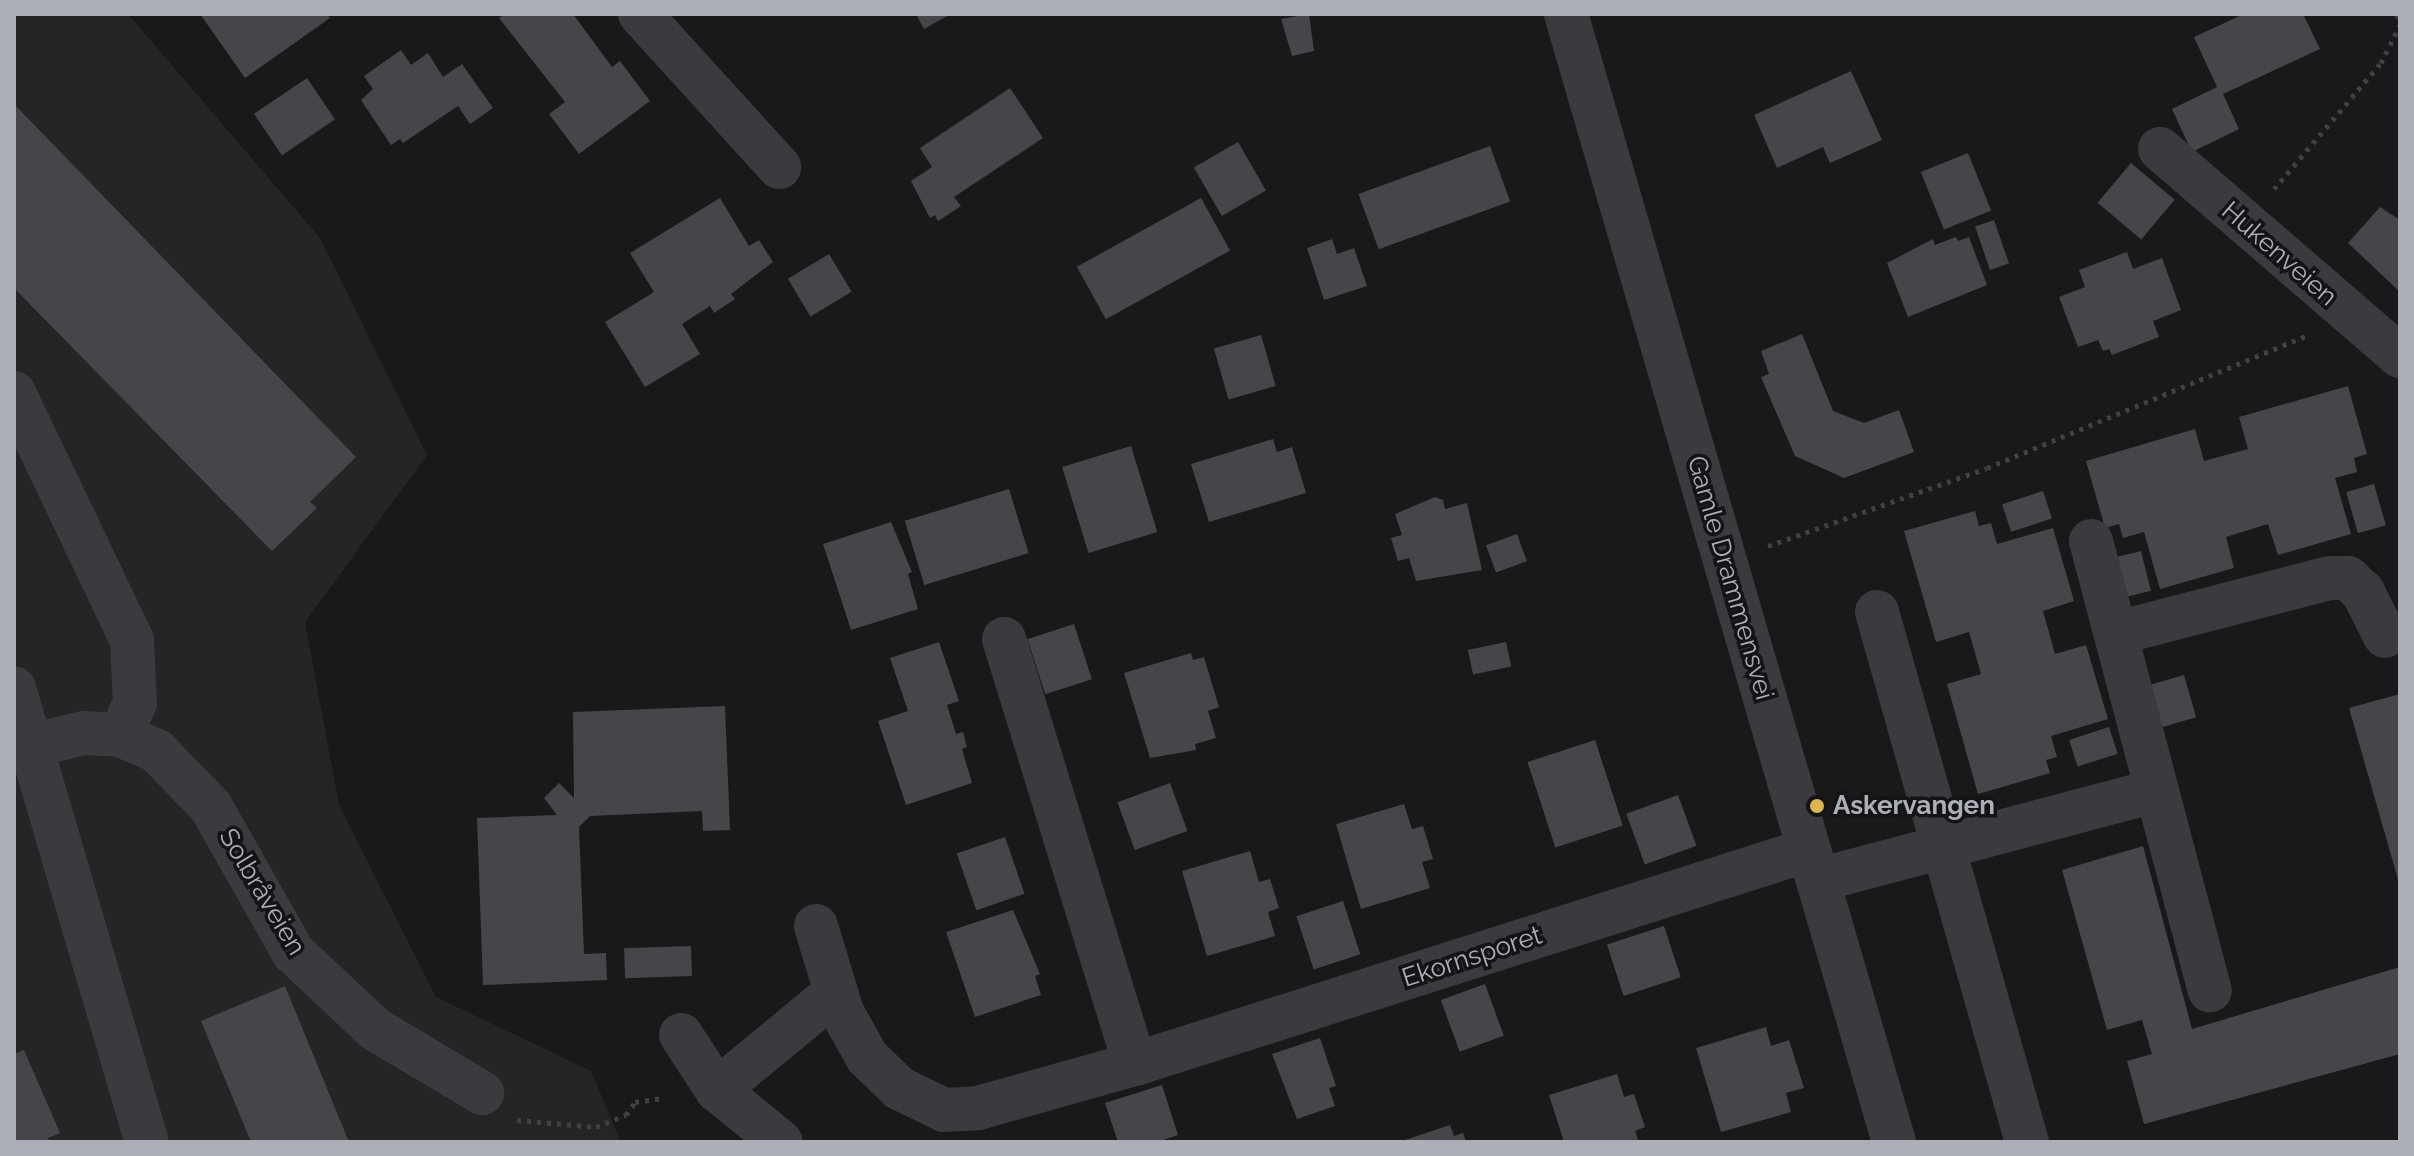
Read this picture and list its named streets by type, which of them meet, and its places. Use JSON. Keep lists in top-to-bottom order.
{
  "streets": {
    "street": [
      "Hukenveien",
      "Gamle Drammensvei",
      "Solbråveien",
      "Ekornsporet"
    ]
  },
  "crossings": [
    ["Gamle Drammensvei", "Ekornsporet"]
  ],
  "places": ["Askervangen"]
}
